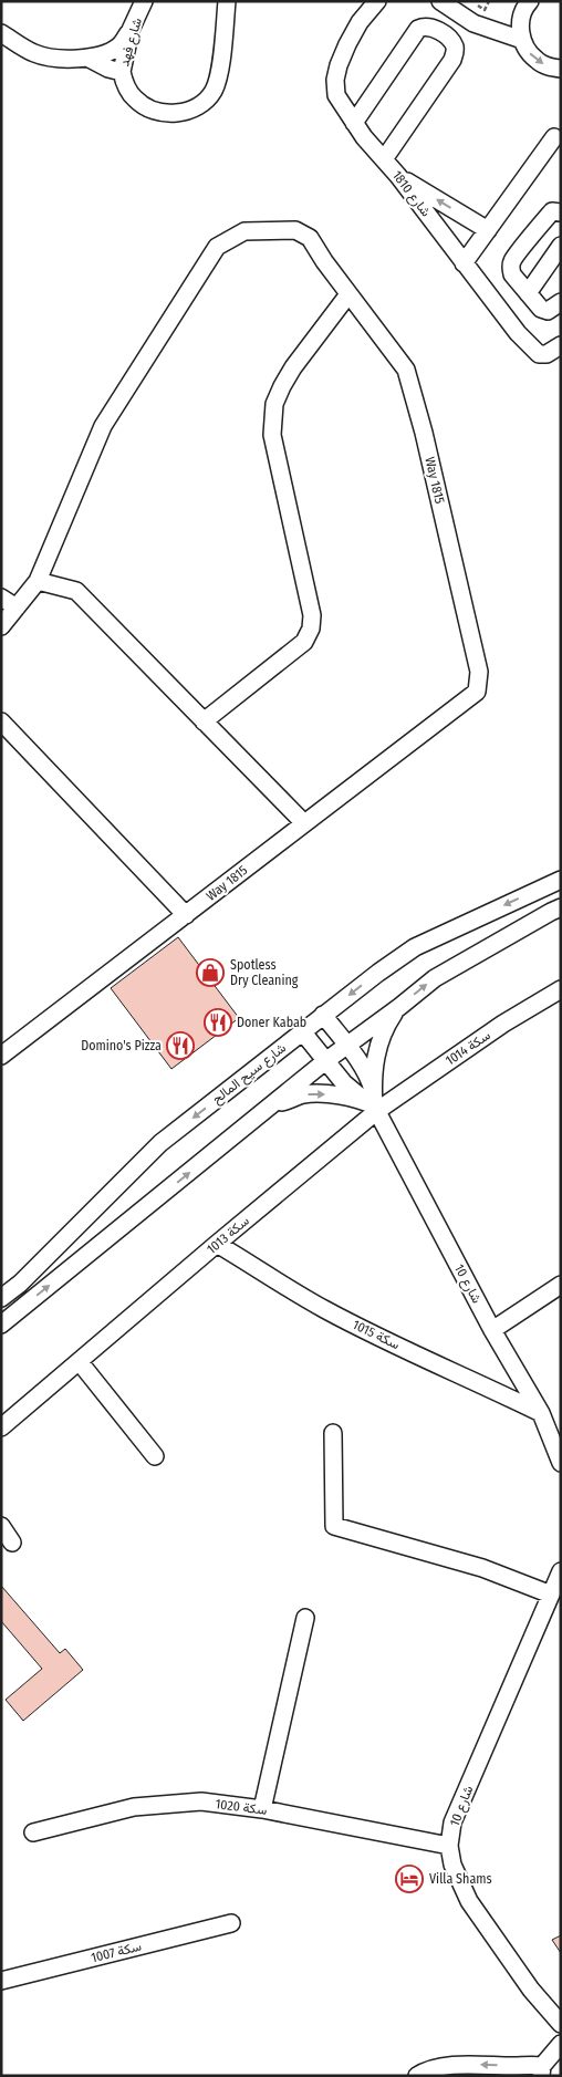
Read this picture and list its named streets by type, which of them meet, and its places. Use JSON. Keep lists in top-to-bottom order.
{
  "streets": {
    "street": [
      "شارع فهد",
      "شارع 1810",
      "Way 1815",
      "سكة 1014",
      "شارع سيح المالح",
      "سكة 1013",
      "شارع 10",
      "سكة 1015",
      "سكة 1020",
      "سكة 1007"
    ]
  },
  "crossings": [
    ["سكة 1014", "سكة 1013"],
    ["سكة 1014", "شارع 10"],
    ["شارع سيح المالح", "شارع 10"],
    ["سكة 1013", "شارع 10"],
    ["سكة 1013", "سكة 1015"],
    ["شارع 10", "سكة 1015"],
    ["شارع 10", "سكة 1020"]
  ],
  "places": {
    "shop": ["Spotless Dry Cleaning"],
    "restaurant": ["Doner Kabab", "Domino's Pizza"],
    "hotel": ["Villa Shams"]
  }
}
